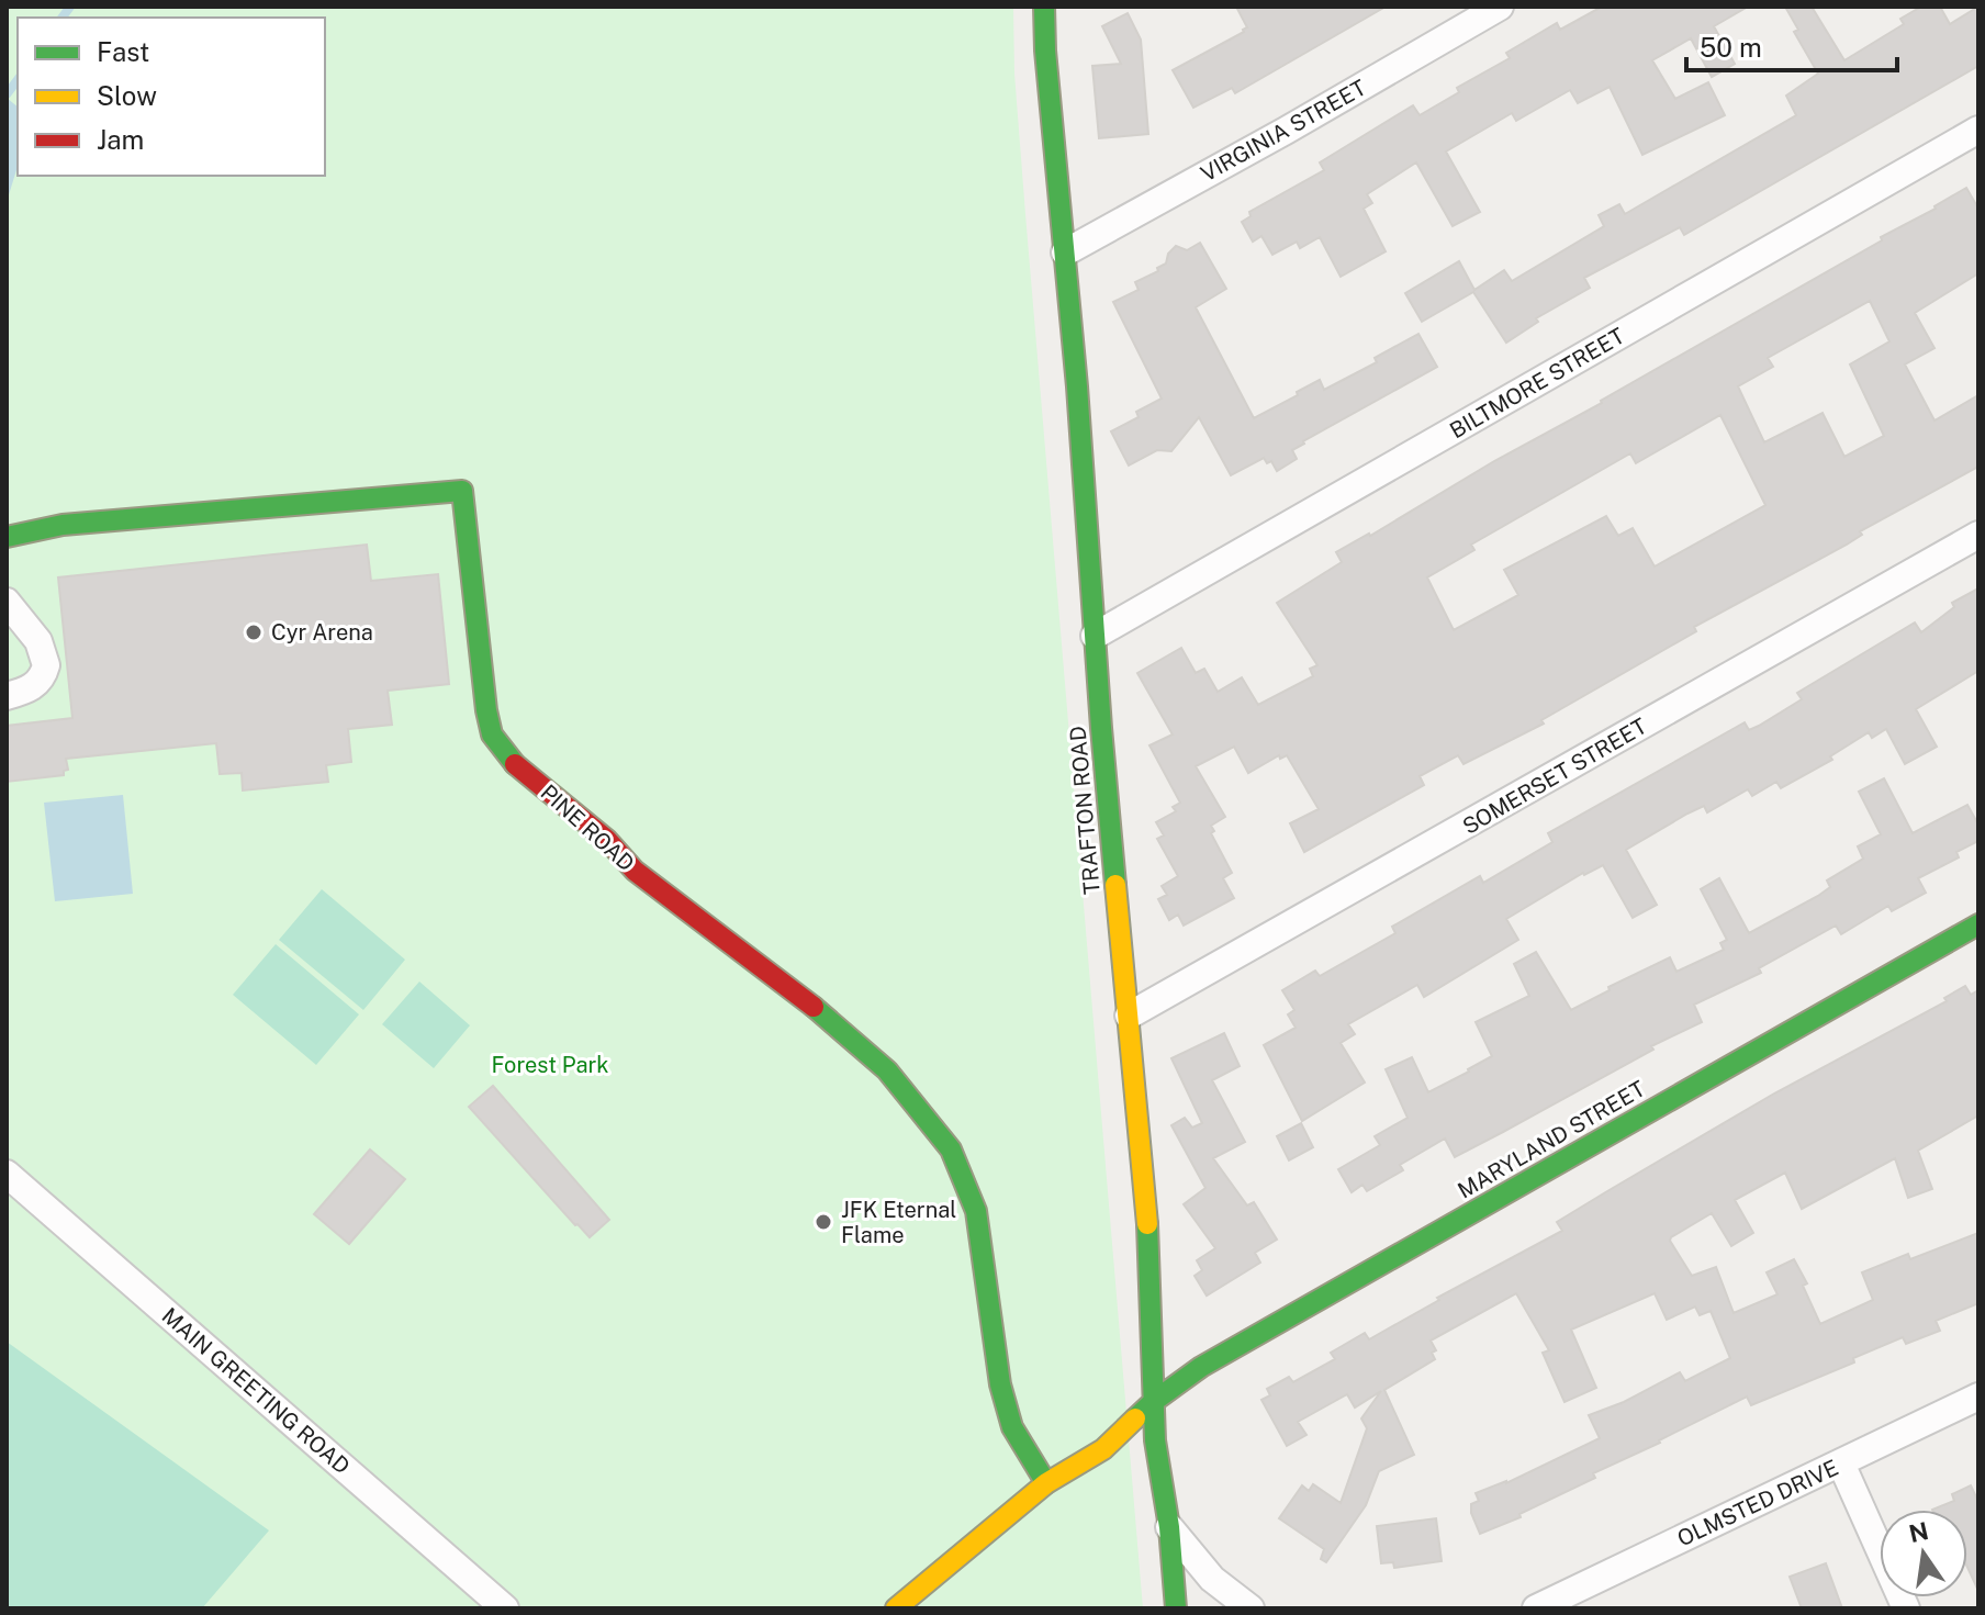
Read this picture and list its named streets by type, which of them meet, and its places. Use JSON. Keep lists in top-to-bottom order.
{
  "streets": {
    "street": [
      "VIRGINIA STREET",
      "BILTMORE STREET",
      "SOMERSET STREET",
      "TRAFTON ROAD",
      "PINE ROAD",
      "MARYLAND STREET",
      "MAIN GREETING ROAD",
      "OLMSTED DRIVE"
    ]
  },
  "crossings": [
    ["VIRGINIA STREET", "TRAFTON ROAD"],
    ["BILTMORE STREET", "TRAFTON ROAD"],
    ["SOMERSET STREET", "TRAFTON ROAD"],
    ["TRAFTON ROAD", "MARYLAND STREET"],
    ["PINE ROAD", "MARYLAND STREET"]
  ],
  "parks": ["Forest Park"],
  "places": ["Cyr Arena", "JFK Eternal Flame"],
  "legend": ["Fast", "Slow", "Jam"],
  "scale_bar": "50 m",
  "north": "top"
}
